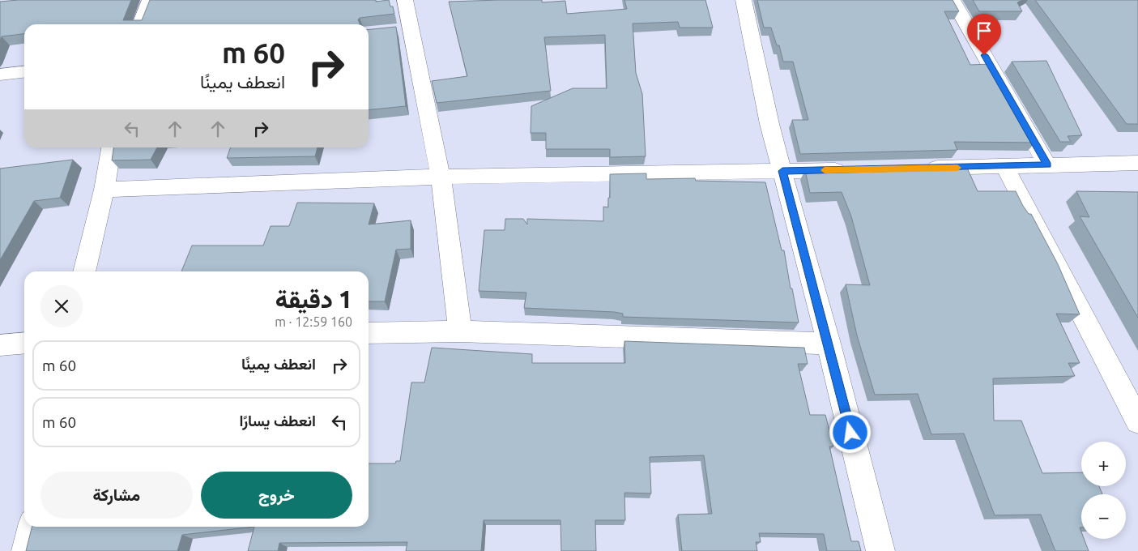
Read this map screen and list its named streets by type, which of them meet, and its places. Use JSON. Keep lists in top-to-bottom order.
{
  "page": {
    "turn": ["60 m", "انعطف يمينًا"],
    "heading": ["1 دقيقة", "160 m · 12:59"],
    "list": [
      {
        "name": "انعطف يمينًا",
        "value": "60 m"
      },
      {
        "name": "انعطف يسارًا",
        "value": "60 m"
      }
    ],
    "map_buttons": ["+", "−"],
    "buttons": ["خروج", "مشاركة"]
  }
}
